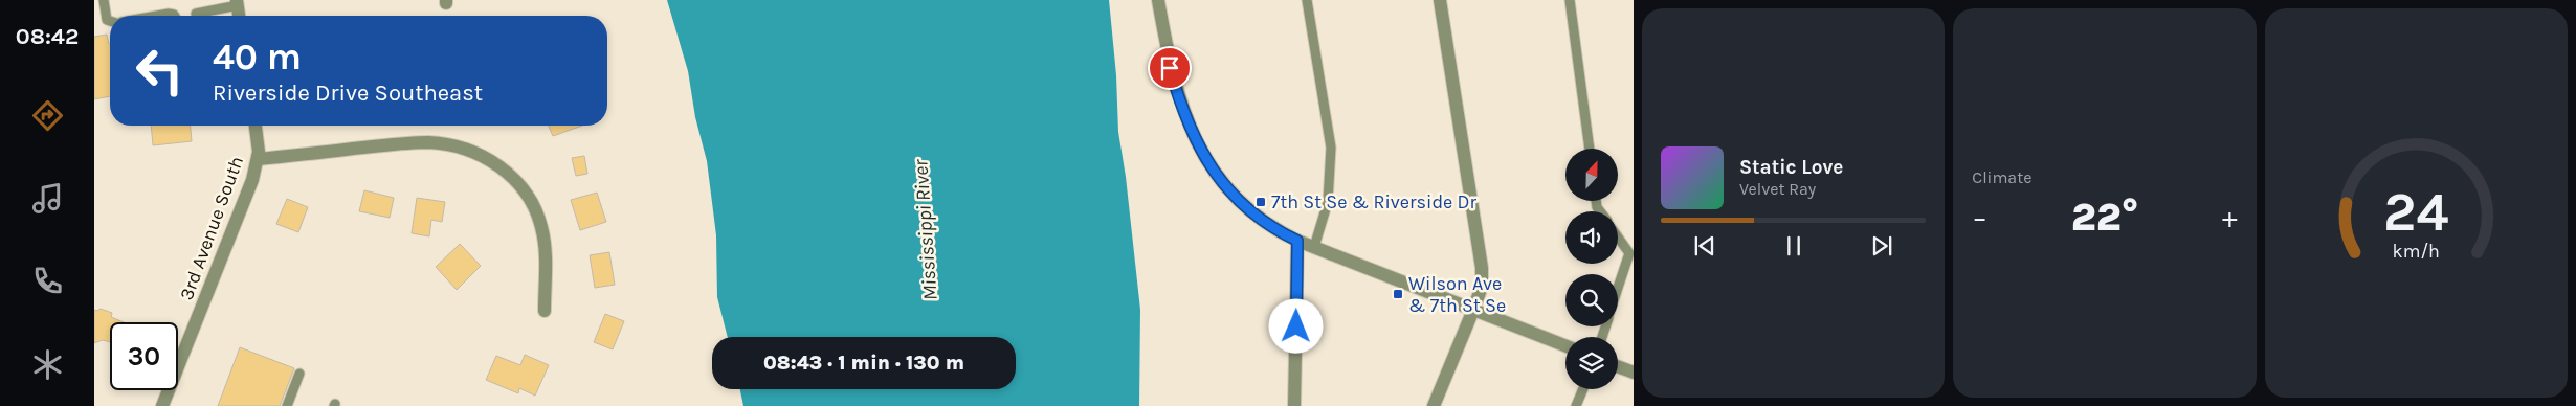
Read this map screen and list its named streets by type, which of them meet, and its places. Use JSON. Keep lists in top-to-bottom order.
{
  "streets": {
    "street": ["3rd Avenue South"]
  },
  "water": ["Mississippi River"],
  "places": {
    "transit": ["7th St Se & Riverside Dr", "Wilson Ave & 7th St Se"]
  },
  "north": "top",
  "page": {
    "tabs": "08:42",
    "tile": "Climate",
    "turn": ["40 m", "Riverside Drive Southeast"],
    "song": ["Static Love", "Velvet Ray"],
    "heat": ["−", "22°", "+"],
    "limit": "30",
    "trip": "08:43 · 1 min · 130 m",
    "gauge": ["24", "km/h"]
  }
}
